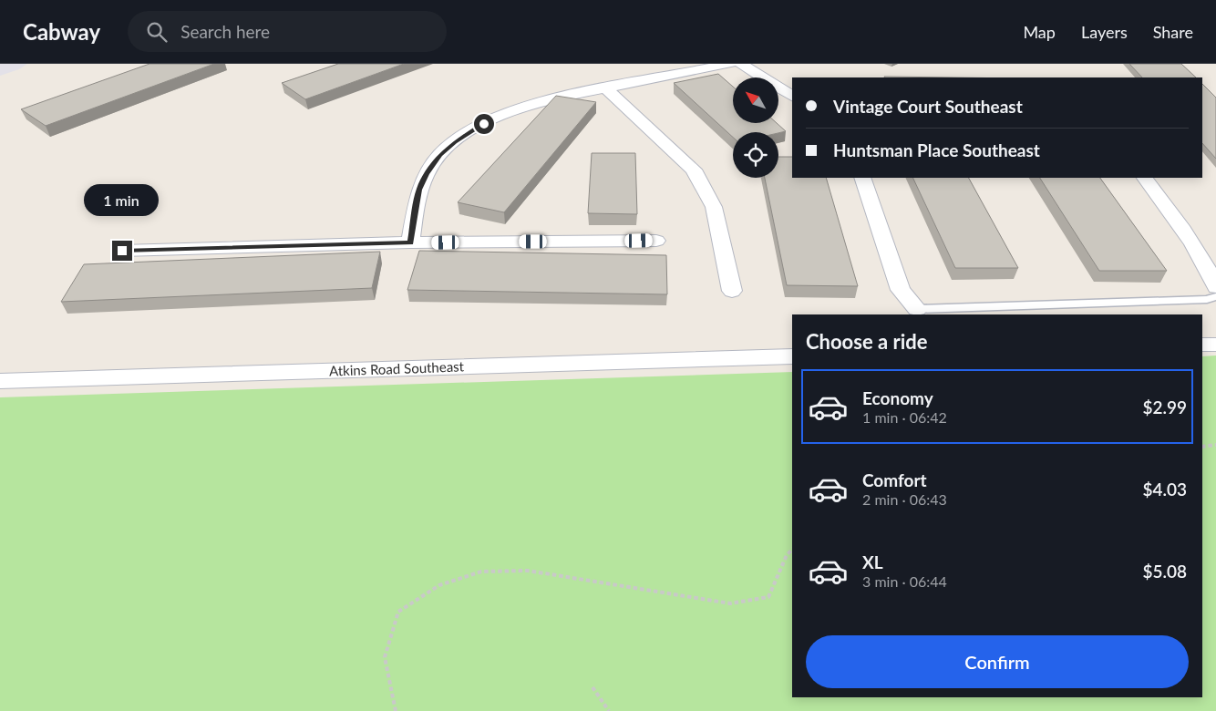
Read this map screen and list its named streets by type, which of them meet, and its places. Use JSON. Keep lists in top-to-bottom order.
{
  "streets": {
    "street": ["Atkins Road Southeast"]
  },
  "north": "top left",
  "page": {
    "header": "Cabway",
    "search": "Search here",
    "nav": ["Map", "Layers", "Share"],
    "banner": ["Vintage Court Southeast", "Huntsman Place Southeast"],
    "bubble": "1 min",
    "heading": "Choose a ride",
    "list": [
      {
        "name": "Economy",
        "note": "1 min · 06:42",
        "value": "$2.99"
      },
      {
        "name": "Comfort",
        "note": "2 min · 06:43",
        "value": "$4.03"
      },
      {
        "name": "XL",
        "note": "3 min · 06:44",
        "value": "$5.08"
      }
    ],
    "buttons": "Confirm"
  }
}
